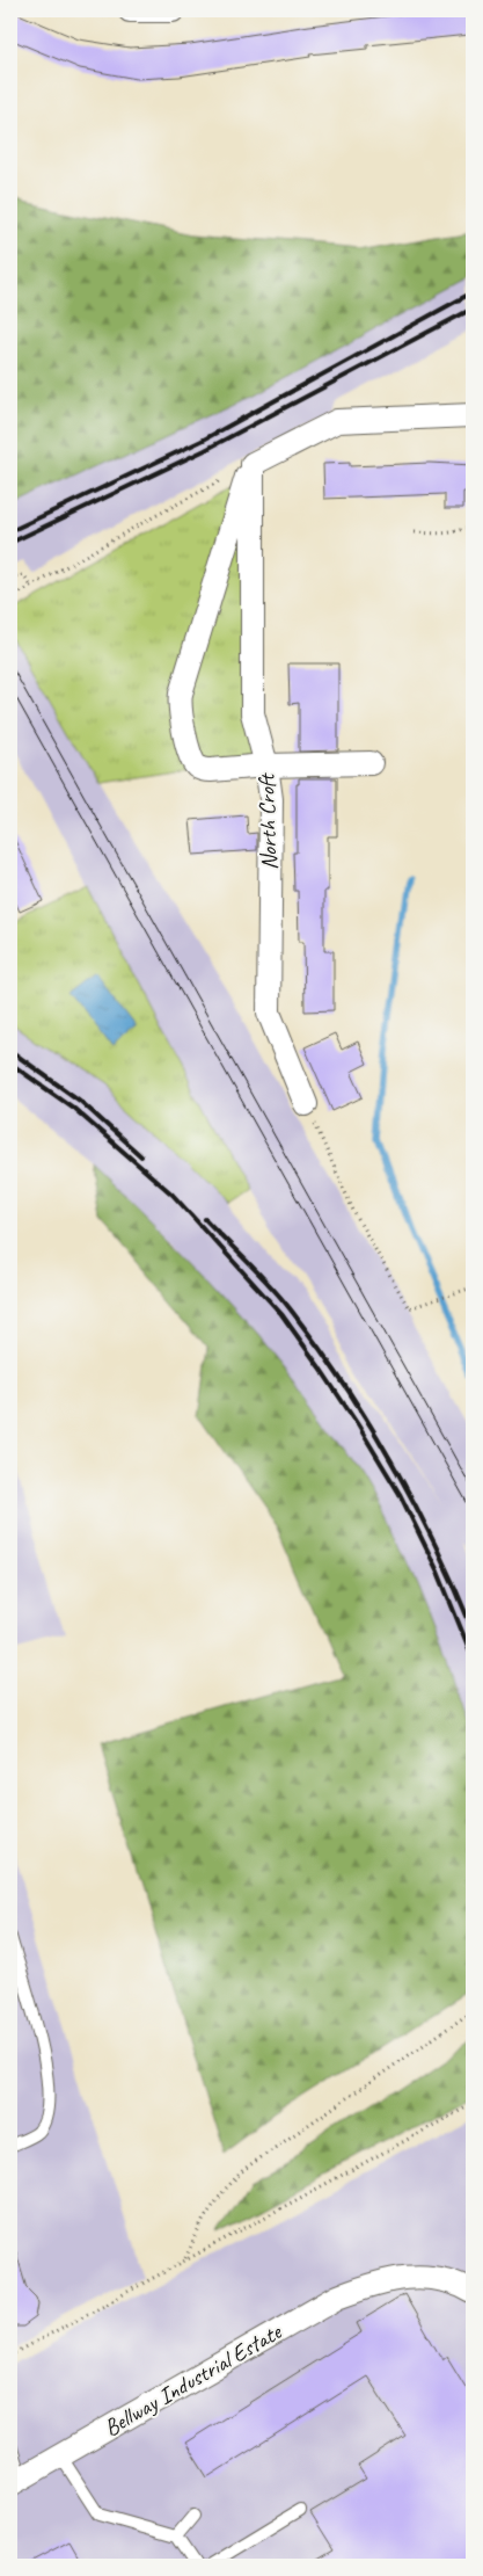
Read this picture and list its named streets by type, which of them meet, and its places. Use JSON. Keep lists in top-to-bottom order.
{
  "streets": {
    "street": ["North Croft", "Bellway Industrial Estate"]
  }
}
